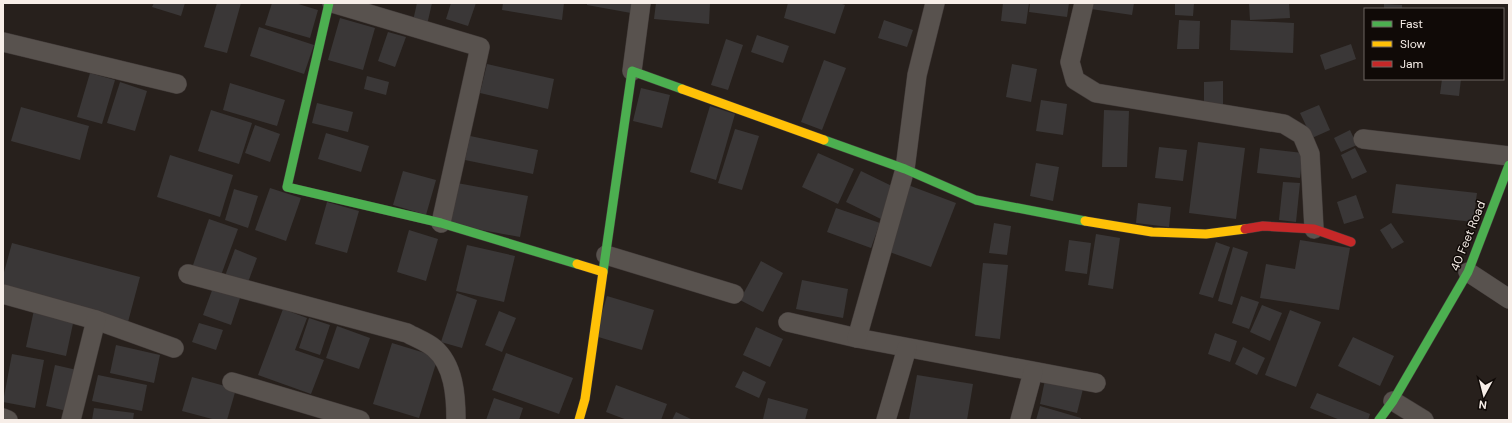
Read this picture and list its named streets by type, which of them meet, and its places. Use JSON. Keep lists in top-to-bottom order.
{
  "streets": {
    "street": ["40 Feet Road"]
  },
  "legend": ["Fast", "Slow", "Jam"],
  "north": "bottom"
}
